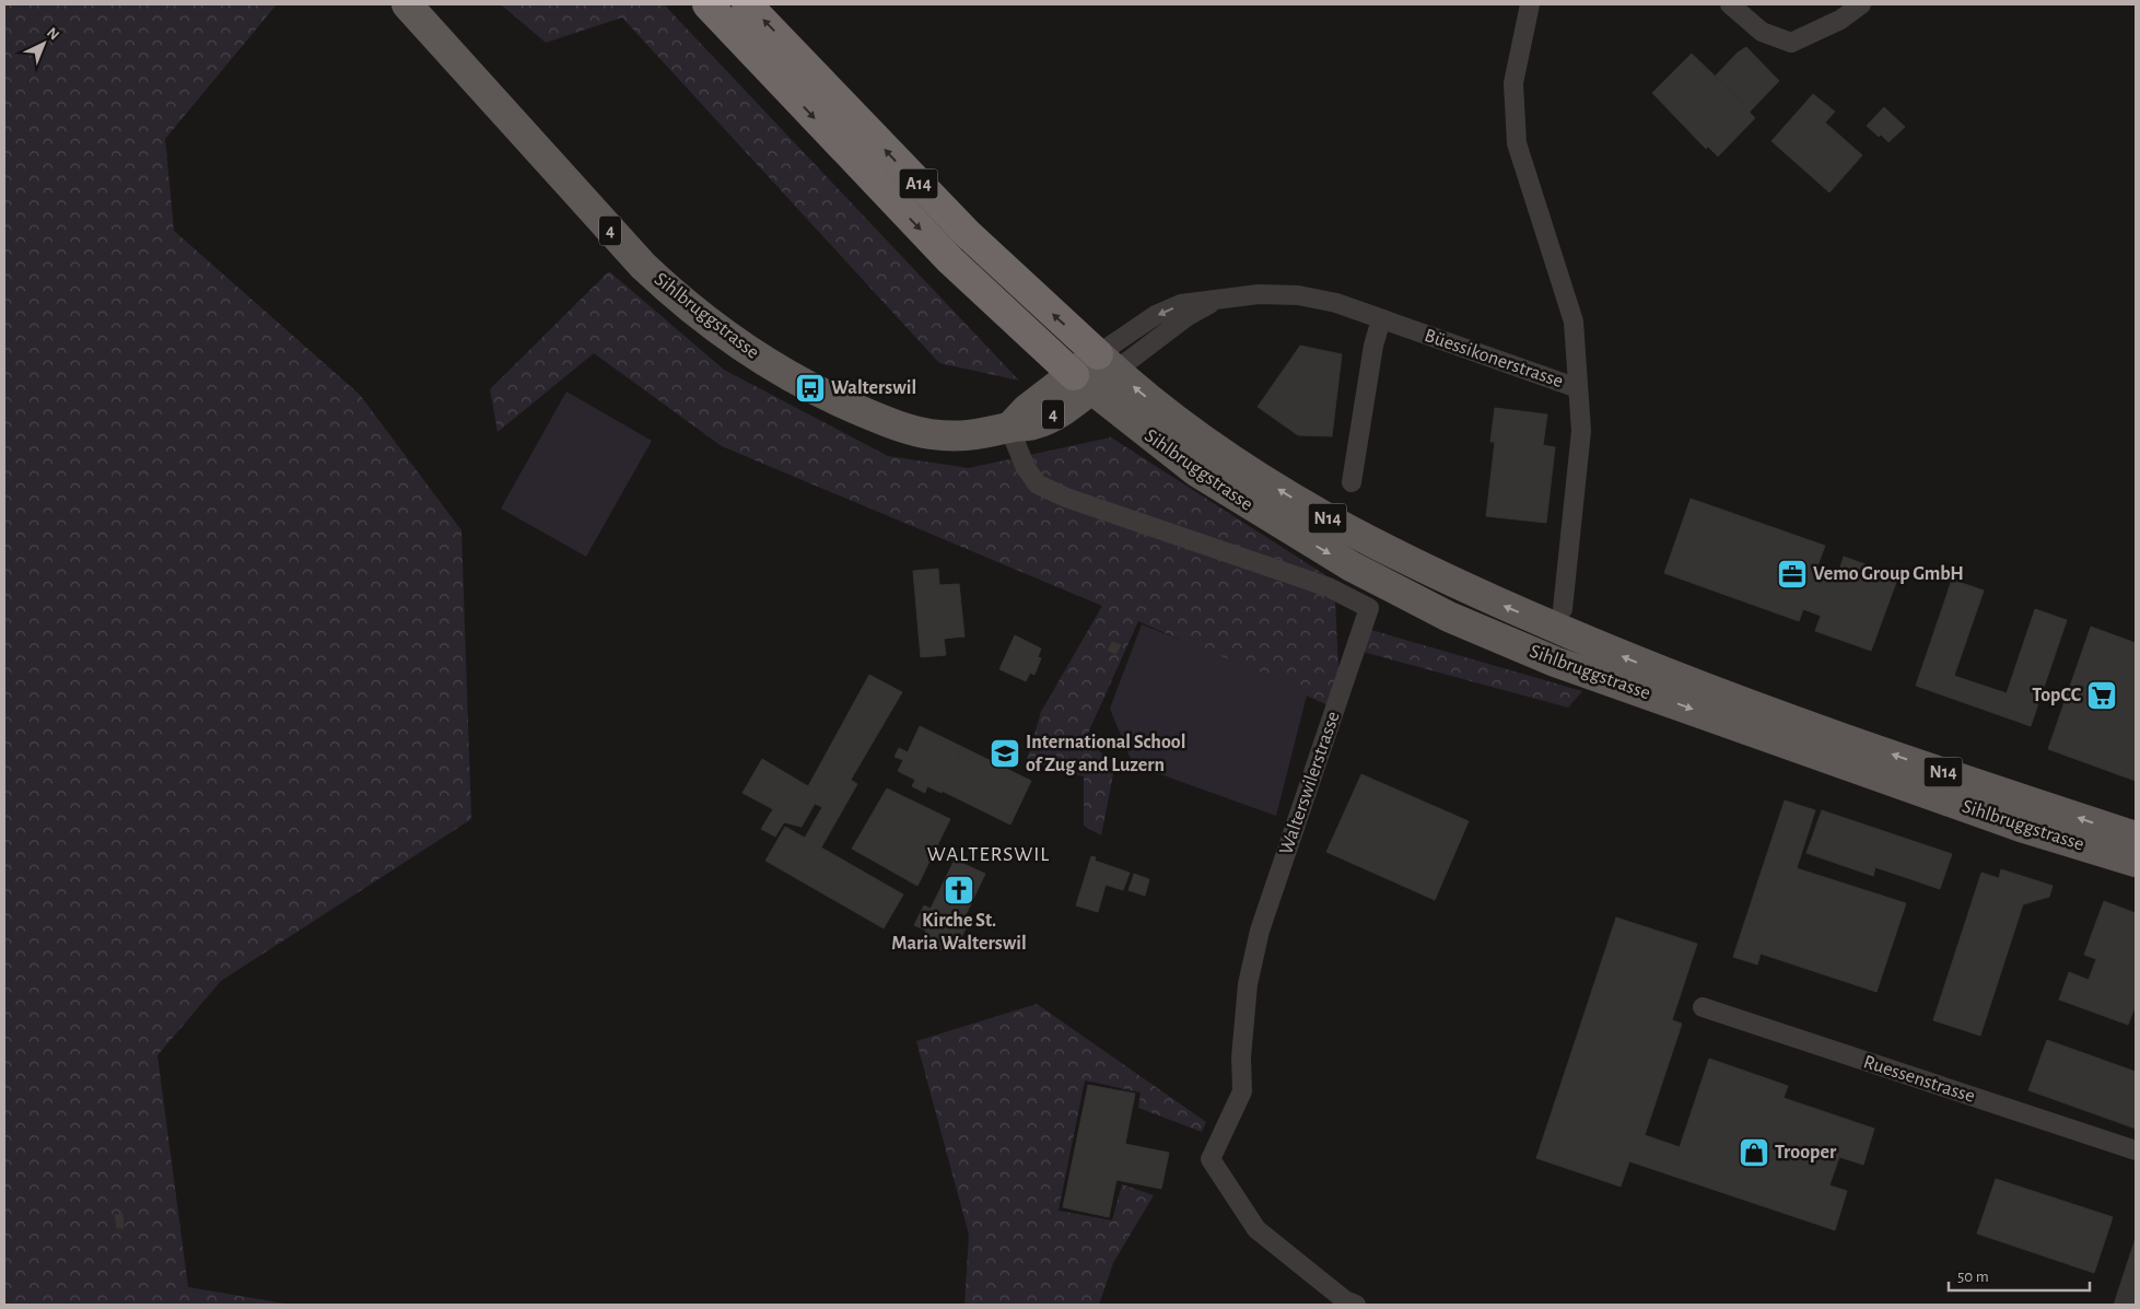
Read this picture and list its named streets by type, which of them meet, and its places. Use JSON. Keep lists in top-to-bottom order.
{
  "streets": {
    "highway": ["A14"],
    "main road": ["4", "Sihlbruggstrasse", "N14"],
    "street": ["Büessikonerstrasse", "Walterswilerstrasse", "Ruessenstrasse"]
  },
  "crossings": [
    ["A14", "4"],
    ["A14", "Sihlbruggstrasse"],
    ["A14", "Büessikonerstrasse"],
    ["4", "Sihlbruggstrasse"],
    ["4", "Walterswilerstrasse"],
    ["Sihlbruggstrasse", "Büessikonerstrasse"],
    ["Sihlbruggstrasse", "Walterswilerstrasse"]
  ],
  "districts": ["WALTERSWIL"],
  "places": {
    "bus stop": ["Walterswil"],
    "office": ["Vemo Group GmbH"],
    "supermarket": ["TopCC"],
    "school or university": ["International School of Zug and Luzern"],
    "church": ["Kirche St. Maria Walterswil"],
    "shop": ["Trooper"]
  },
  "scale_bar": "50 m",
  "north": "top right"
}
